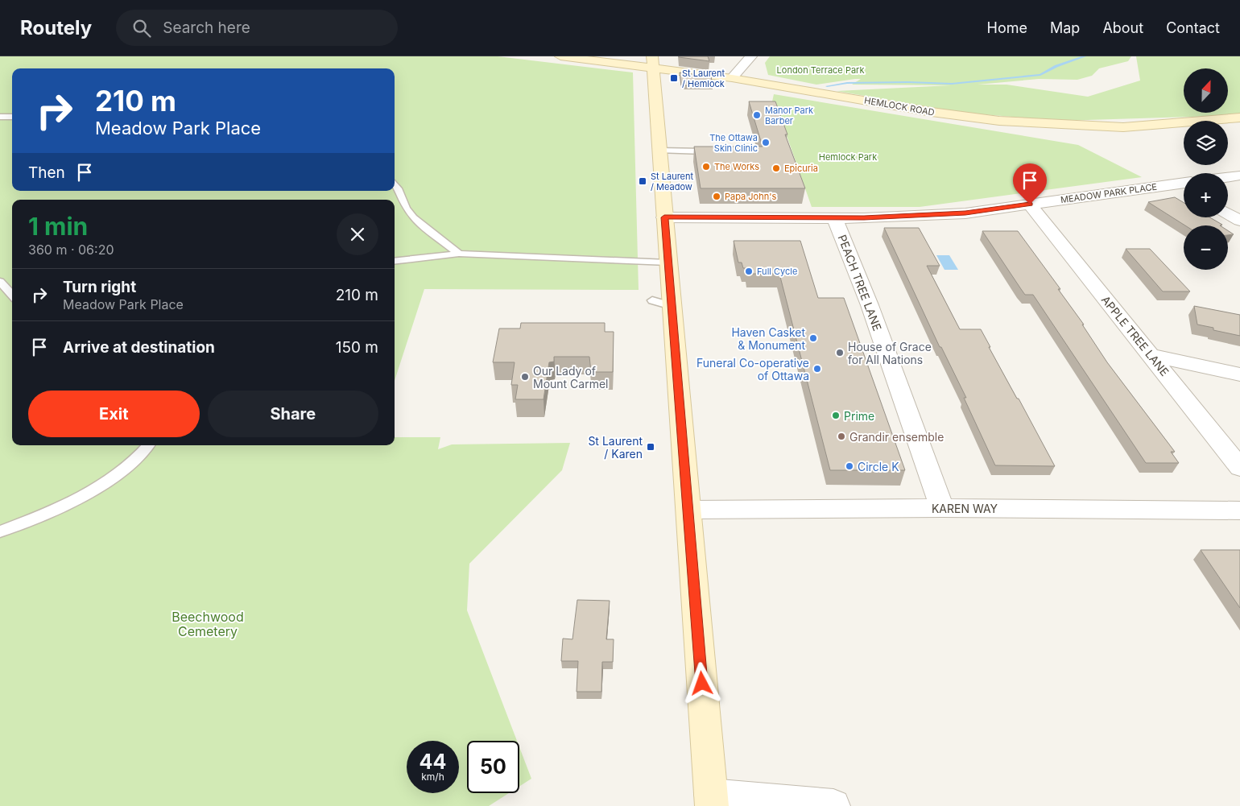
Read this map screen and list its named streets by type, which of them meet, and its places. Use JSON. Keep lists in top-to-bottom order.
{
  "streets": {
    "main road": ["HEMLOCK ROAD"],
    "street": [
      "MEADOW PARK PLACE",
      "PEACH TREE LANE",
      "APPLE TREE LANE",
      "KAREN WAY"
    ]
  },
  "crossings": [
    ["MEADOW PARK PLACE", "PEACH TREE LANE"],
    ["MEADOW PARK PLACE", "APPLE TREE LANE"],
    ["PEACH TREE LANE", "KAREN WAY"]
  ],
  "parks": ["London Terrace Park", "Hemlock Park", "Beechwood Cemetery"],
  "places": {
    "transit": ["St Laurent / Hemlock", "St Laurent / Meadow", "St Laurent / Karen"],
    "other": [
      "Manor Park Barber",
      "The Ottawa Skin Clinic",
      "The Works",
      "Epicuria",
      "Papa John's",
      "Full Cycle",
      "Haven Casket & Monument",
      "House of Grace for All Nations",
      "Funeral Co-operative of Ottawa",
      "Our Lady of Mount Carmel",
      "Prime",
      "Grandir ensemble",
      "Circle K"
    ]
  },
  "north": "top",
  "page": {
    "header": "Routely",
    "search": "Search here",
    "nav": [
      "Home",
      "Map",
      "About",
      "Contact"
    ],
    "map_buttons": ["+", "−"],
    "turn": ["210 m", "Meadow Park Place"],
    "then": "Then",
    "heading": ["1 min", "360 m · 06:20"],
    "list": [
      {
        "name": "Turn right",
        "note": "Meadow Park Place",
        "value": "210 m"
      },
      {
        "name": "Arrive at destination",
        "value": "150 m"
      }
    ],
    "buttons": ["Exit", "Share"],
    "speed": "44 km/h",
    "limit": "50"
  }
}
